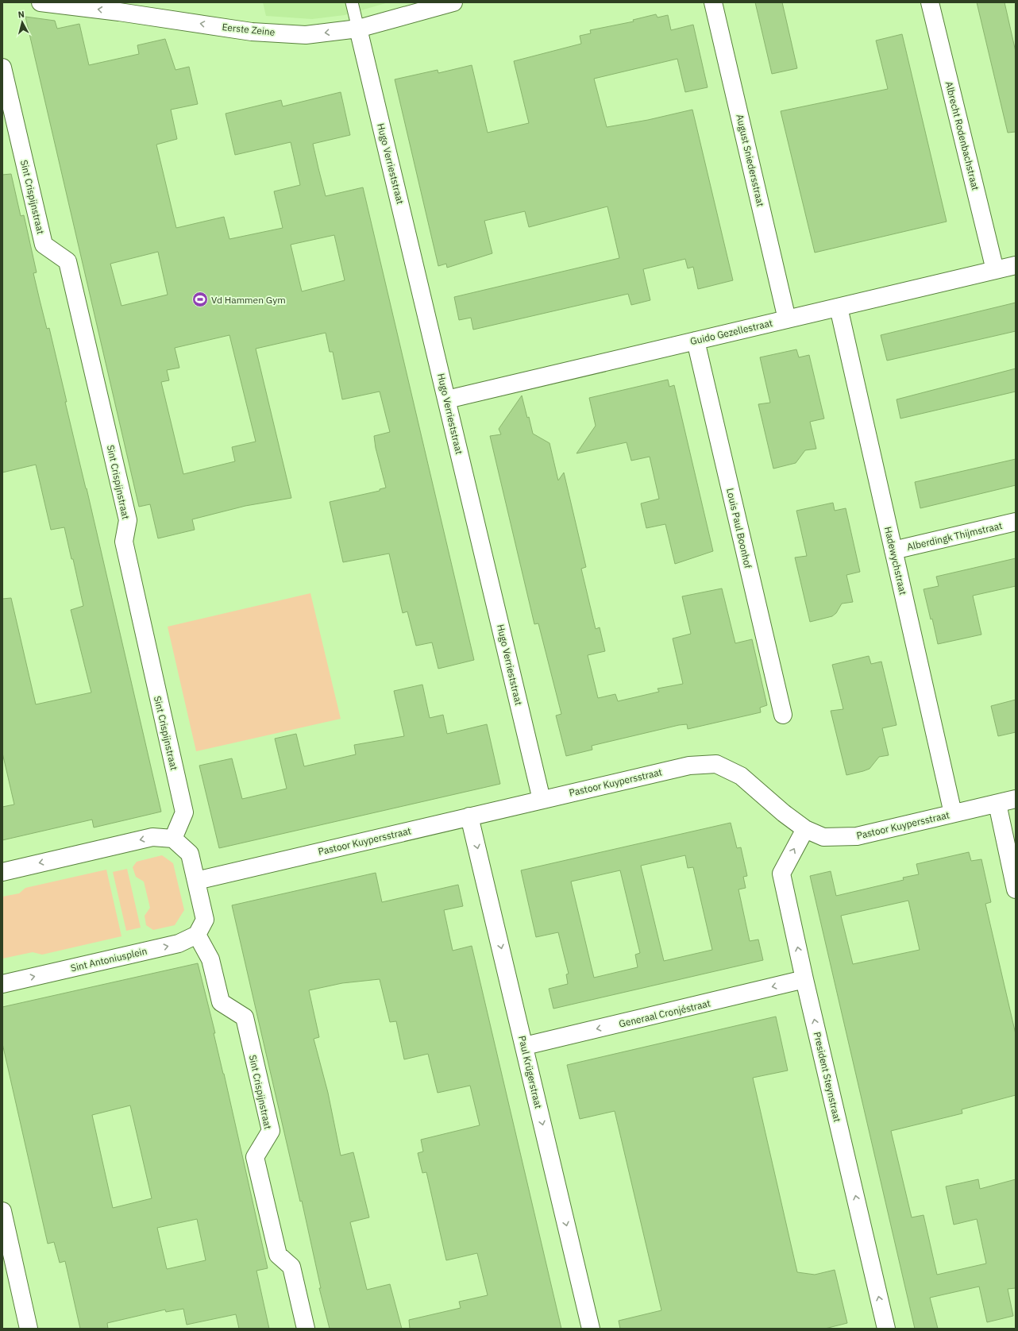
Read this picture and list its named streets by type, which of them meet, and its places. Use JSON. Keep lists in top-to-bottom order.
{
  "streets": {
    "street": [
      "Eerste Zeine",
      "Albrecht Rodenbachstraat",
      "August Sniedersstraat",
      "Hugo Verrieststraat",
      "Sint Crispijnstraat",
      "Guido Gezellestraat",
      "Louis Paul Boonhof",
      "Alberdingk Thijmstraat",
      "Hadewychstraat",
      "Pastoor Kuypersstraat",
      "Sint Antoniusplein",
      "Generaal Cronjéstraat",
      "Paul Krügerstraat",
      "President Steynstraat"
    ]
  },
  "crossings": [
    ["Eerste Zeine", "Hugo Verrieststraat"],
    ["Albrecht Rodenbachstraat", "Guido Gezellestraat"],
    ["August Sniedersstraat", "Guido Gezellestraat"],
    ["Hugo Verrieststraat", "Guido Gezellestraat"],
    ["Hugo Verrieststraat", "Pastoor Kuypersstraat"],
    ["Sint Crispijnstraat", "Sint Antoniusplein"],
    ["Guido Gezellestraat", "Louis Paul Boonhof"],
    ["Guido Gezellestraat", "Hadewychstraat"],
    ["Alberdingk Thijmstraat", "Hadewychstraat"],
    ["Hadewychstraat", "Pastoor Kuypersstraat"],
    ["Pastoor Kuypersstraat", "Paul Krügerstraat"],
    ["Pastoor Kuypersstraat", "President Steynstraat"],
    ["Generaal Cronjéstraat", "Paul Krügerstraat"],
    ["Generaal Cronjéstraat", "President Steynstraat"]
  ],
  "one_way": [
    "Eerste Zeine",
    "Generaal Cronjéstraat",
    "Paul Krügerstraat",
    "President Steynstraat"
  ],
  "places": {
    "sports": ["Vd Hammen Gym"]
  },
  "north": "top"
}
